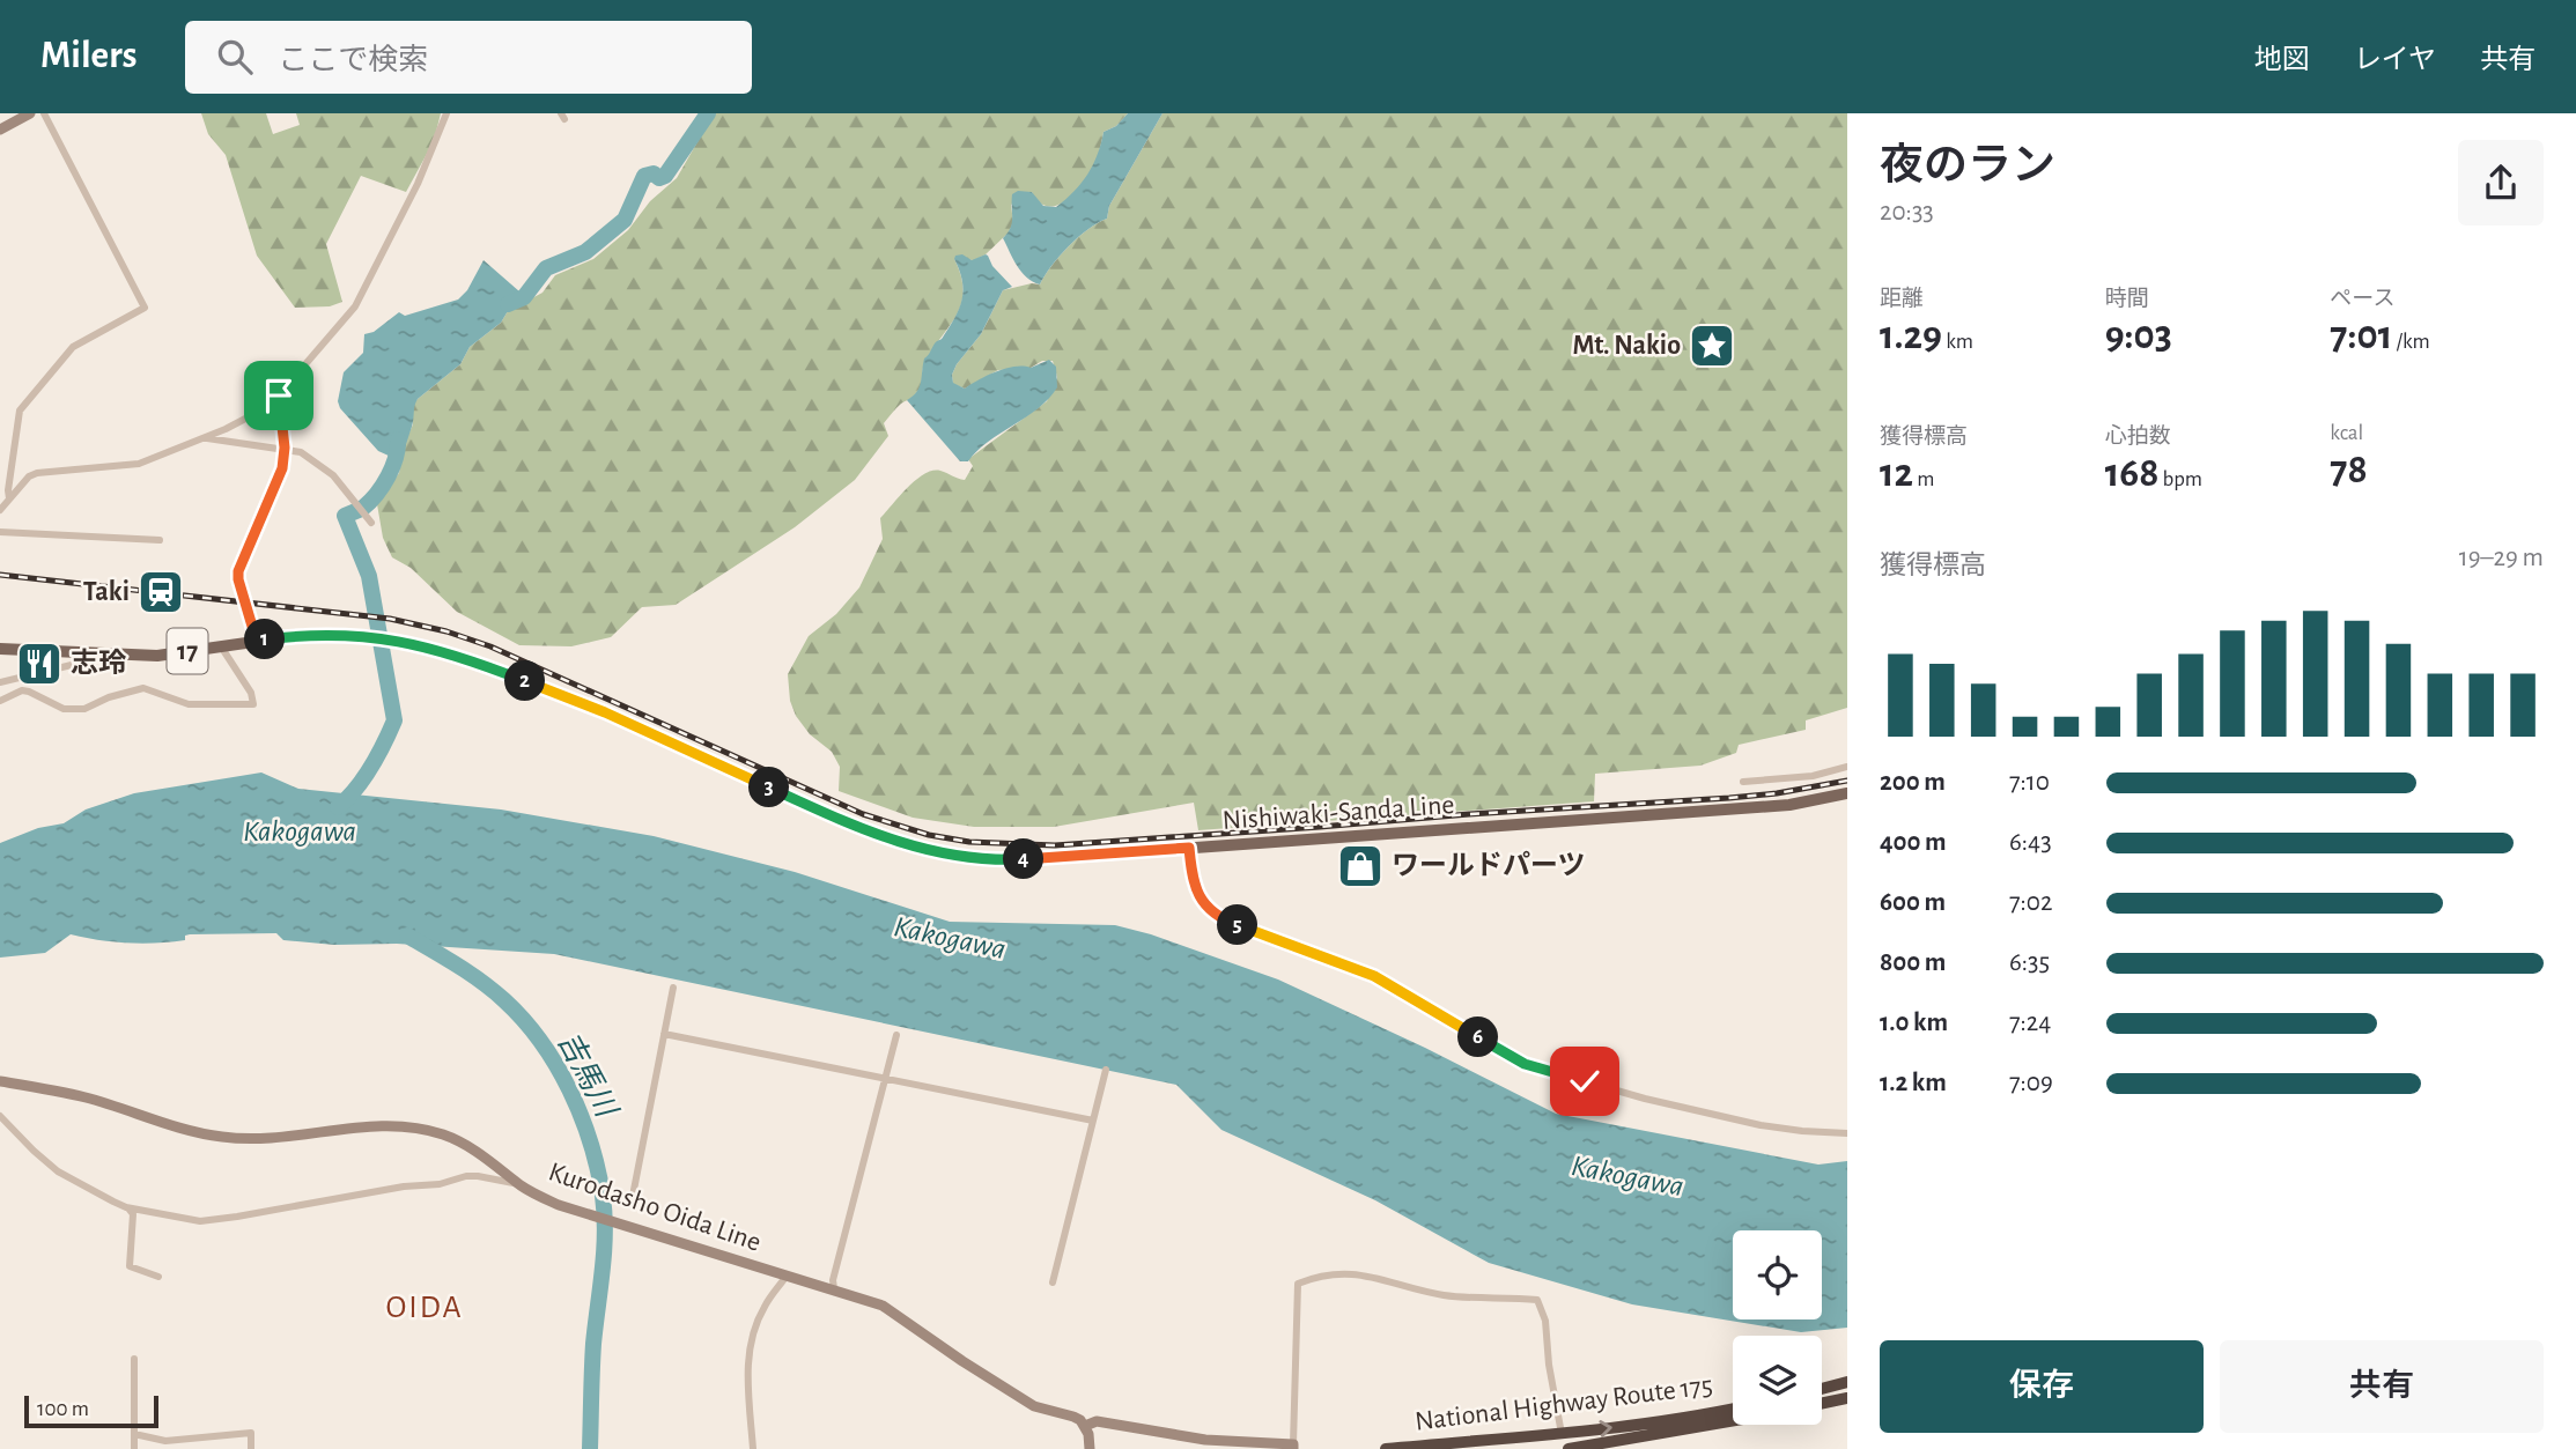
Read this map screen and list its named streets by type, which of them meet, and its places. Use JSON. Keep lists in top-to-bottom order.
{
  "streets": {
    "highway": ["National Highway Route 175"],
    "main road": ["17", "Nishiwaki-Sanda Line", "Kurodasho Oida Line"]
  },
  "districts": ["OIDA"],
  "water": ["Kakogawa", "吉馬川"],
  "places": {
    "place": ["Mt. Nakio"],
    "station": ["Taki"],
    "restaurant": ["志玲"],
    "shop": ["ワールドパーツ"]
  },
  "scale_bar": "100 m",
  "page": {
    "header": "Milers",
    "search": "ここで検索",
    "nav": ["地図", "レイヤ", "共有"],
    "heading": ["夜のラン", "20:33"],
    "stats": [
      ["距離", "1.29 km"],
      ["時間", "9:03"],
      ["ペース", "7:01 /km"],
      ["獲得標高", "12 m"],
      ["心拍数", "168 bpm"],
      ["kcal", "78"]
    ],
    "chart": ["獲得標高", "19–29 m"],
    "pins": [
      "1",
      "2",
      "3",
      "4",
      "5",
      "6"
    ],
    "list": [
      {
        "name": "200 m",
        "note": "7:10"
      },
      {
        "name": "400 m",
        "note": "6:43"
      },
      {
        "name": "600 m",
        "note": "7:02"
      },
      {
        "name": "800 m",
        "note": "6:35"
      },
      {
        "name": "1.0 km",
        "note": "7:24"
      },
      {
        "name": "1.2 km",
        "note": "7:09"
      }
    ],
    "buttons": ["保存", "共有"],
    "scale": "100 m"
  }
}
